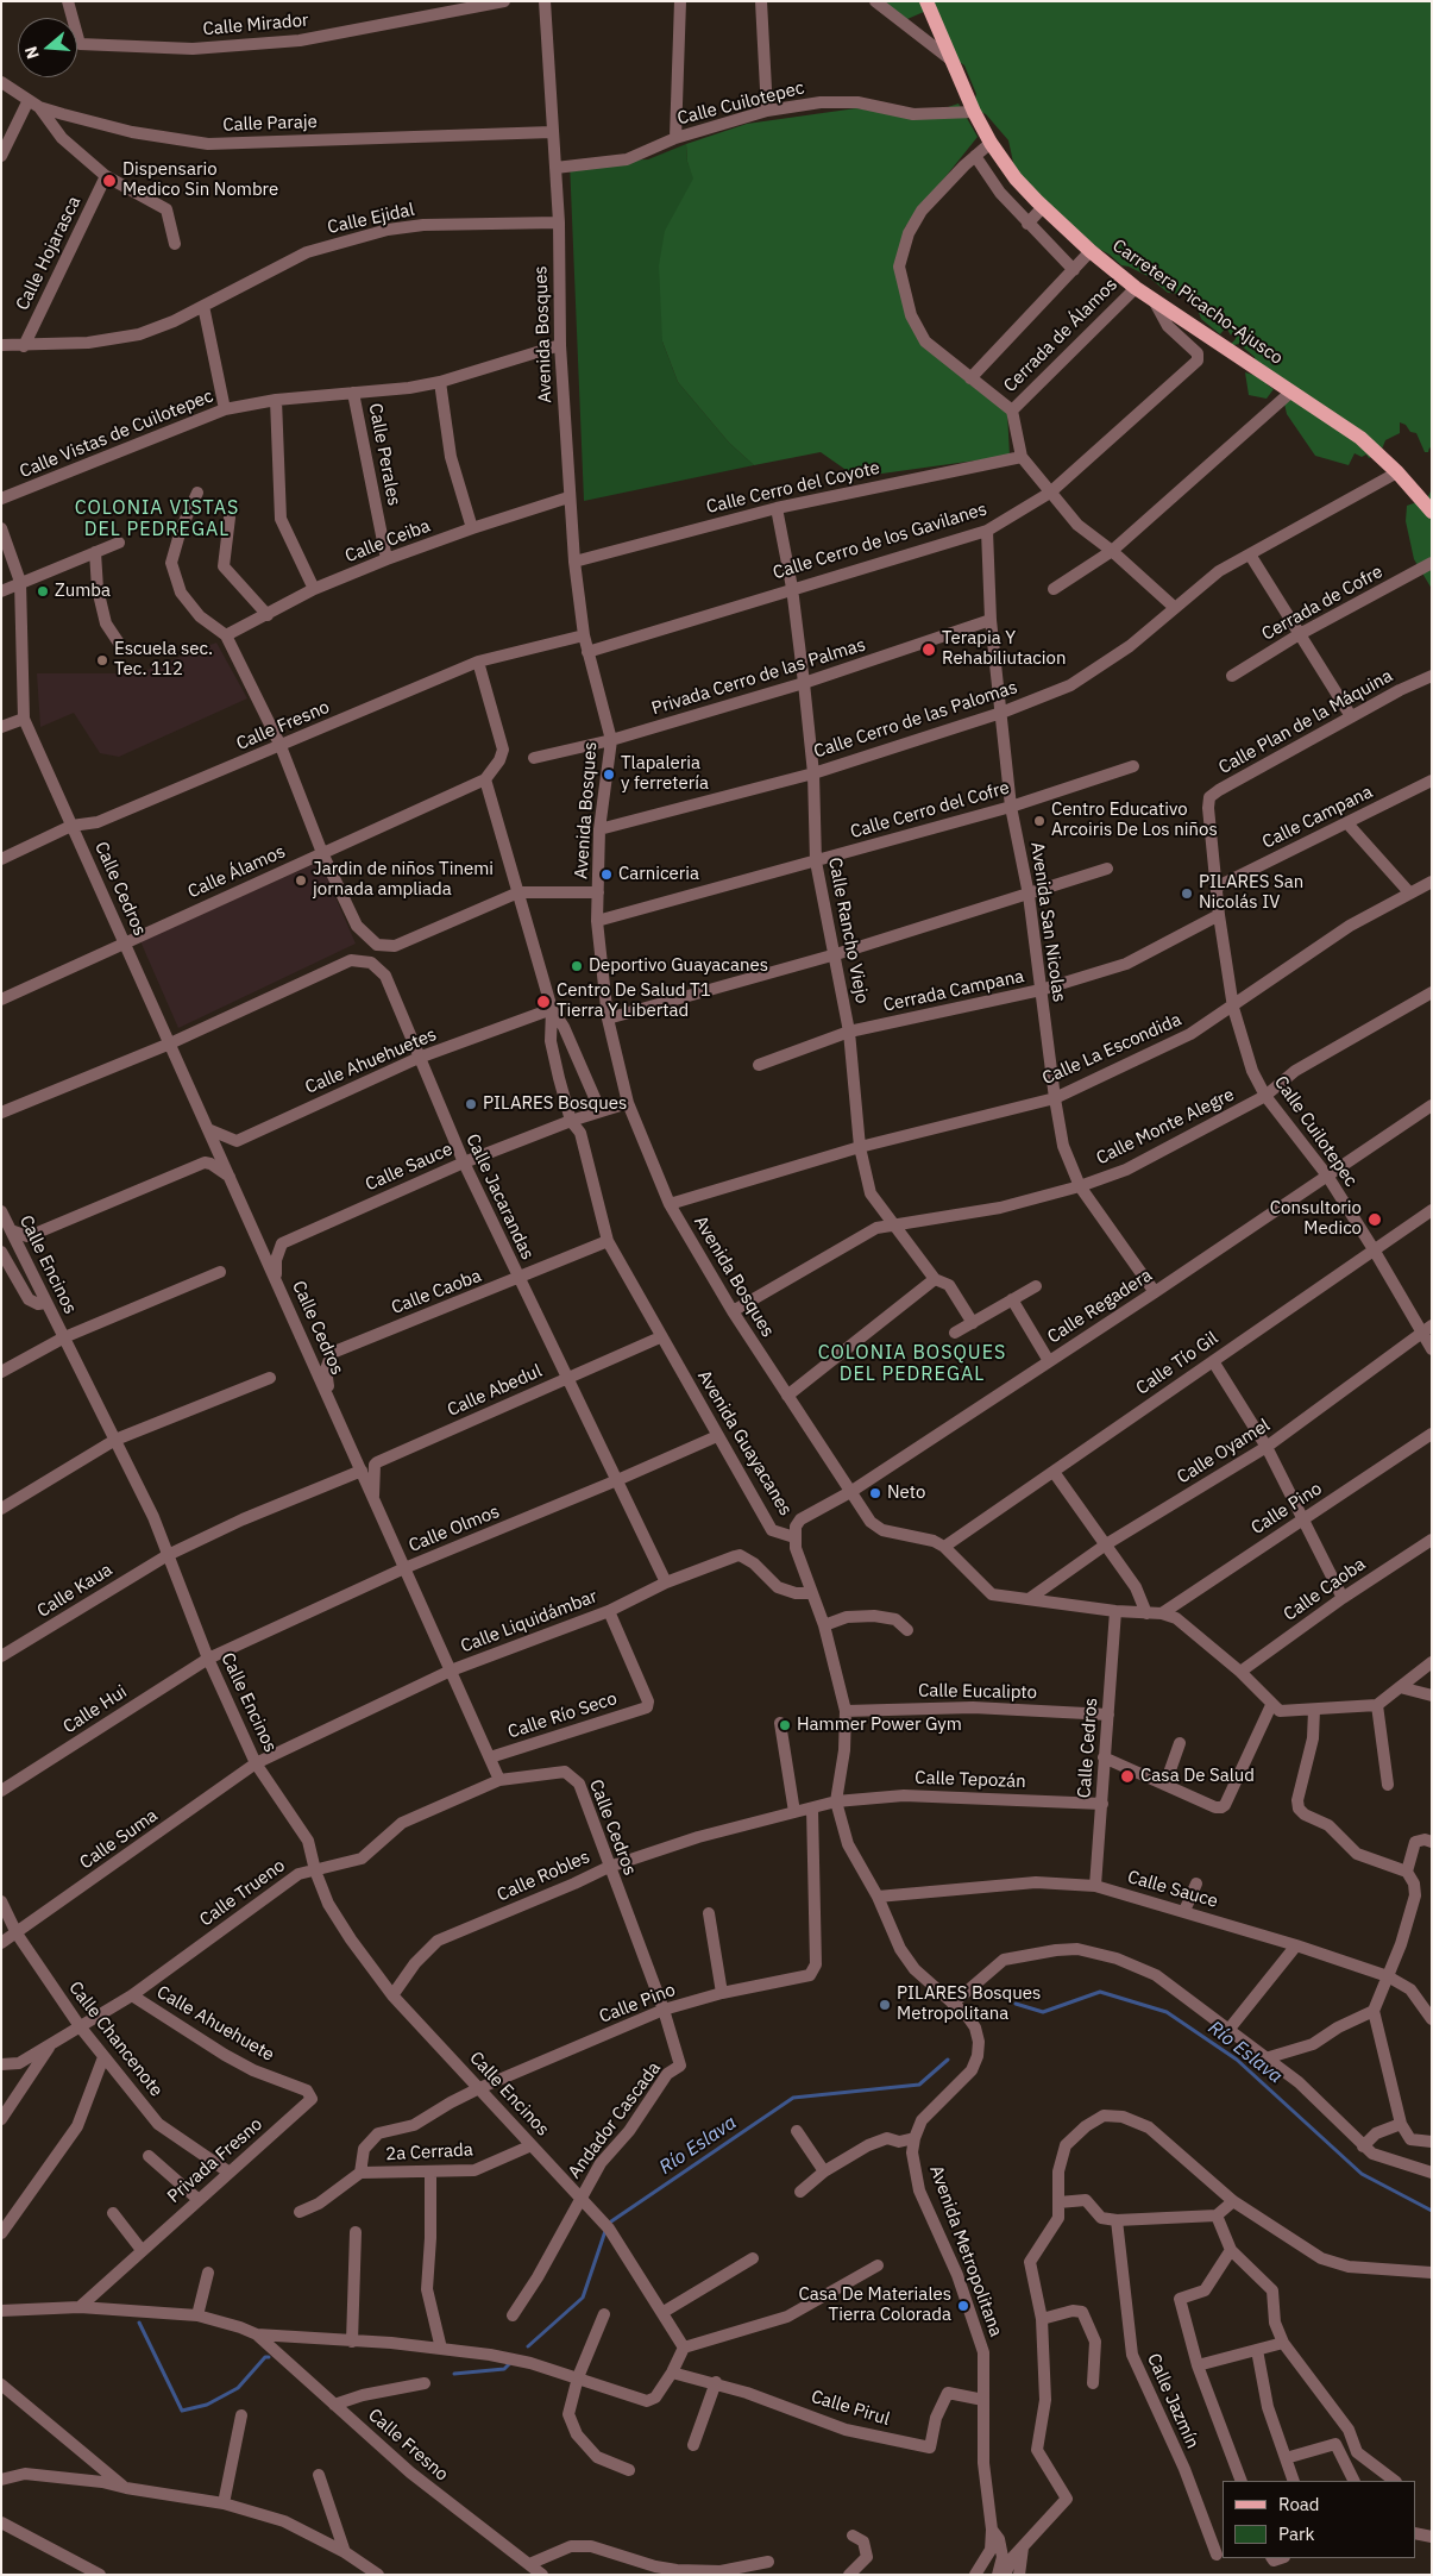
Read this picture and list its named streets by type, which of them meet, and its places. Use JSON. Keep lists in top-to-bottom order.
{
  "streets": {
    "main road": ["Carretera Picacho-Ajusco"],
    "street": [
      "Calle Mirador",
      "Calle Cuilotepec",
      "Calle Paraje",
      "Calle Ejidal",
      "Calle Hojarasca",
      "Avenida Bosques",
      "Cerrada de Álamos",
      "Calle Vistas de Cuilotepec",
      "Calle Perales",
      "Calle Cerro del Coyote",
      "Calle Ceiba",
      "Calle Cerro de los Gavilanes",
      "Cerrada de Cofre",
      "Privada Cerro de las Palmas",
      "Calle Cerro de las Palomas",
      "Calle Plan de la Máquina",
      "Calle Fresno",
      "Calle Cerro del Cofre",
      "Calle Campana",
      "Calle Álamos",
      "Calle Cedros",
      "Avenida San Nicolas",
      "Calle Rancho Viejo",
      "Cerrada Campana",
      "Calle La Escondida",
      "Calle Ahuehuetes",
      "Calle Monte Alegre",
      "Calle Sauce",
      "Calle Jacarandas",
      "Calle Encinos",
      "Calle Caoba",
      "Calle Regadera",
      "Calle Tío Gil",
      "Calle Abedul",
      "Avenida Guayacanes",
      "Calle Oyamel",
      "Calle Pino",
      "Calle Olmos",
      "Calle Kaua",
      "Calle Liquidámbar",
      "Calle Eucalipto",
      "Calle Hui",
      "Calle Río Seco",
      "Calle Tepozán",
      "Calle Suma",
      "Calle Robles",
      "Calle Trueno",
      "Calle Ahuehuete",
      "Calle Chancenote",
      "Andador Cascada",
      "2a Cerrada",
      "Privada Fresno",
      "Avenida Metropolitana",
      "Calle Jazmín",
      "Calle Pirul"
    ]
  },
  "crossings": [
    ["Calle Cuilotepec", "Carretera Picacho-Ajusco"],
    ["Calle Cuilotepec", "Avenida Bosques"],
    ["Calle Cuilotepec", "Calle Plan de la Máquina"],
    ["Calle Cuilotepec", "Calle Campana"],
    ["Calle Cuilotepec", "Cerrada Campana"],
    ["Calle Cuilotepec", "Calle La Escondida"],
    ["Calle Cuilotepec", "Calle Monte Alegre"],
    ["Calle Cuilotepec", "Calle Regadera"],
    ["Calle Cuilotepec", "Calle Tío Gil"],
    ["Calle Cuilotepec", "Calle Oyamel"],
    ["Calle Paraje", "Avenida Bosques"],
    ["Calle Ejidal", "Calle Hojarasca"],
    ["Calle Ejidal", "Avenida Bosques"],
    ["Carretera Picacho-Ajusco", "Cerrada de Álamos"],
    ["Carretera Picacho-Ajusco", "Calle Cerro de los Gavilanes"],
    ["Carretera Picacho-Ajusco", "Calle Cerro de las Palomas"],
    ["Avenida Bosques", "Calle Vistas de Cuilotepec"],
    ["Avenida Bosques", "Calle Cerro del Coyote"],
    ["Avenida Bosques", "Calle Ceiba"],
    ["Avenida Bosques", "Calle Cerro de los Gavilanes"],
    ["Avenida Bosques", "Privada Cerro de las Palmas"],
    ["Avenida Bosques", "Calle Cerro de las Palomas"],
    ["Avenida Bosques", "Calle Fresno"],
    ["Avenida Bosques", "Calle Cerro del Cofre"],
    ["Avenida Bosques", "Calle La Escondida"],
    ["Avenida Bosques", "Calle Monte Alegre"],
    ["Avenida Bosques", "Calle Sauce"],
    ["Avenida Bosques", "Calle Regadera"],
    ["Avenida Bosques", "Calle Tío Gil"],
    ["Calle Vistas de Cuilotepec", "Calle Perales"],
    ["Calle Perales", "Calle Ceiba"],
    ["Calle Cerro del Coyote", "Calle Rancho Viejo"],
    ["Calle Cerro de los Gavilanes", "Avenida San Nicolas"],
    ["Calle Cerro de los Gavilanes", "Calle Rancho Viejo"],
    ["Privada Cerro de las Palmas", "Avenida San Nicolas"],
    ["Privada Cerro de las Palmas", "Calle Rancho Viejo"],
    ["Calle Cerro de las Palomas", "Avenida San Nicolas"],
    ["Calle Cerro de las Palomas", "Calle Rancho Viejo"],
    ["Calle Fresno", "Calle Cedros"],
    ["Calle Cerro del Cofre", "Avenida San Nicolas"],
    ["Calle Cerro del Cofre", "Calle Rancho Viejo"],
    ["Calle Álamos", "Calle Cedros"],
    ["Calle Cedros", "Calle Ahuehuetes"],
    ["Calle Cedros", "Calle Sauce"],
    ["Calle Cedros", "Calle Jacarandas"],
    ["Calle Cedros", "Calle Caoba"],
    ["Calle Cedros", "Calle Abedul"],
    ["Calle Cedros", "Calle Pino"],
    ["Calle Cedros", "Calle Olmos"],
    ["Calle Cedros", "Calle Liquidámbar"],
    ["Calle Cedros", "Calle Eucalipto"],
    ["Calle Cedros", "Calle Río Seco"],
    ["Calle Cedros", "Calle Tepozán"],
    ["Calle Cedros", "Calle Robles"],
    ["Calle Cedros", "Calle Trueno"],
    ["Calle Cedros", "Andador Cascada"],
    ["Avenida San Nicolas", "Cerrada Campana"],
    ["Avenida San Nicolas", "Calle La Escondida"],
    ["Avenida San Nicolas", "Calle Monte Alegre"],
    ["Avenida San Nicolas", "Calle Regadera"],
    ["Calle Rancho Viejo", "Cerrada Campana"],
    ["Calle Rancho Viejo", "Calle La Escondida"],
    ["Calle Rancho Viejo", "Calle Monte Alegre"],
    ["Calle Ahuehuetes", "Calle Jacarandas"],
    ["Calle Ahuehuetes", "Avenida Guayacanes"],
    ["Calle Sauce", "Calle Jacarandas"],
    ["Calle Sauce", "Avenida Guayacanes"],
    ["Calle Jacarandas", "Calle Caoba"],
    ["Calle Jacarandas", "Calle Abedul"],
    ["Calle Jacarandas", "Calle Olmos"],
    ["Calle Jacarandas", "Calle Liquidámbar"],
    ["Calle Encinos", "Calle Pino"],
    ["Calle Encinos", "Calle Olmos"],
    ["Calle Encinos", "Calle Kaua"],
    ["Calle Encinos", "Calle Liquidámbar"],
    ["Calle Encinos", "Calle Hui"],
    ["Calle Encinos", "Calle Suma"],
    ["Calle Encinos", "Calle Robles"],
    ["Calle Encinos", "Calle Trueno"],
    ["Calle Encinos", "Andador Cascada"],
    ["Calle Encinos", "2a Cerrada"],
    ["Calle Caoba", "Avenida Guayacanes"],
    ["Calle Regadera", "Avenida Guayacanes"],
    ["Calle Abedul", "Avenida Guayacanes"],
    ["Avenida Guayacanes", "Calle Olmos"],
    ["Avenida Guayacanes", "Calle Liquidámbar"],
    ["Avenida Guayacanes", "Calle Eucalipto"],
    ["Avenida Guayacanes", "Calle Tepozán"],
    ["Avenida Guayacanes", "Calle Robles"],
    ["Calle Pino", "Calle Robles"],
    ["Calle Pino", "2a Cerrada"],
    ["Calle Olmos", "Calle Hui"],
    ["Calle Liquidámbar", "Calle Río Seco"],
    ["Calle Liquidámbar", "Calle Suma"],
    ["Calle Tepozán", "Calle Robles"],
    ["Calle Suma", "Calle Chancenote"],
    ["Calle Trueno", "Calle Ahuehuete"],
    ["Calle Trueno", "Calle Chancenote"],
    ["Calle Ahuehuete", "Privada Fresno"],
    ["Calle Chancenote", "Privada Fresno"],
    ["Avenida Metropolitana", "Calle Pirul"]
  ],
  "districts": ["COLONIA VISTAS DEL PEDREGAL", "COLONIA BOSQUES DEL PEDREGAL"],
  "water": ["Río Eslava"],
  "places": [
    "Dispensario Medico Sin Nombre",
    "Zumba",
    "Terapia Y Rehabiliutacion",
    "Escuela sec. Tec. 112",
    "Tlapaleria y ferretería",
    "Centro Educativo Arcoiris De Los niños",
    "Carniceria",
    "Jardin de niños Tinemi jornada ampliada",
    "PILARES San Nicolás IV",
    "Deportivo Guayacanes",
    "Centro De Salud T1 Tierra Y Libertad",
    "PILARES Bosques",
    "Consultorio Medico",
    "Neto",
    "Hammer Power Gym",
    "Casa De Salud",
    "PILARES Bosques Metropolitana",
    "Casa De Materiales Tierra Colorada"
  ],
  "legend": ["Road", "Park"],
  "north": "left"
}
